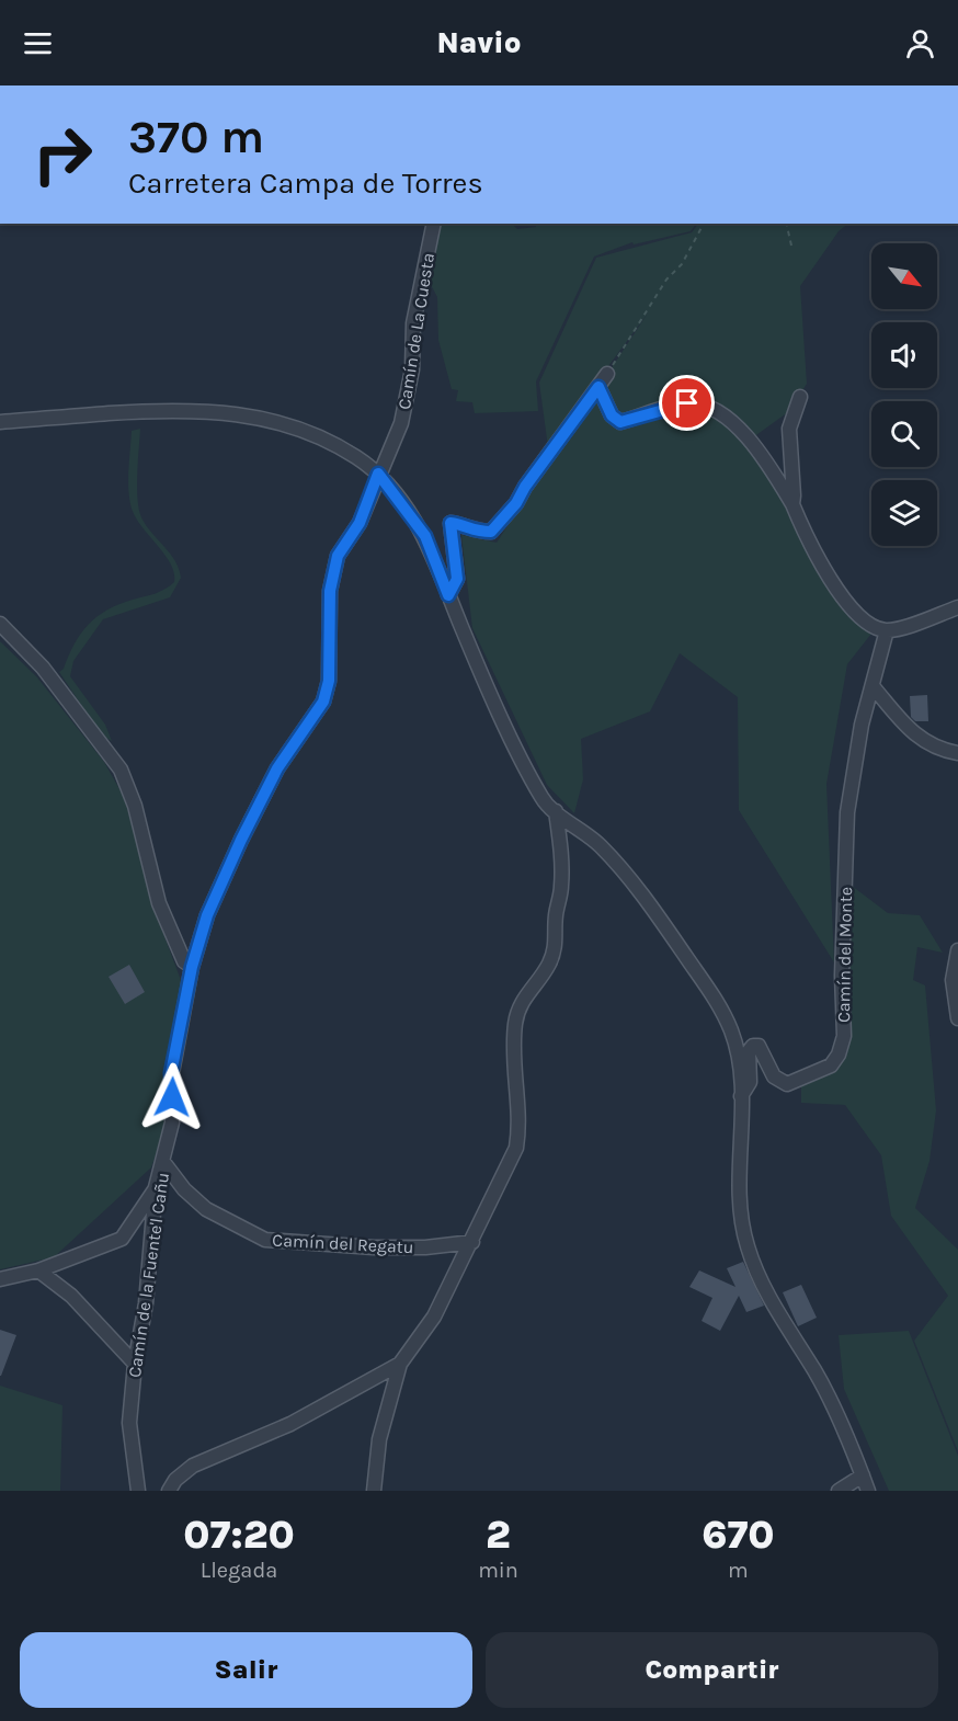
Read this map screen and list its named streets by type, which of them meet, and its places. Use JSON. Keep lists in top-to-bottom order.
{
  "streets": {
    "street": [
      "Camín de La Cuesta",
      "Camín del Monte",
      "Camín del Regatu",
      "Camín de la Fuente'l Cañu"
    ]
  },
  "crossings": [
    ["Camín de La Cuesta", "Camín de la Fuente'l Cañu"],
    ["Camín del Regatu", "Camín de la Fuente'l Cañu"]
  ],
  "north": "bottom right",
  "page": {
    "header": "Navio",
    "turn": ["370 m", "Carretera Campa de Torres"],
    "eta": [
      "07:20",
      "Llegada",
      "2",
      "min",
      "670",
      "m"
    ],
    "buttons": ["Salir", "Compartir"]
  }
}
